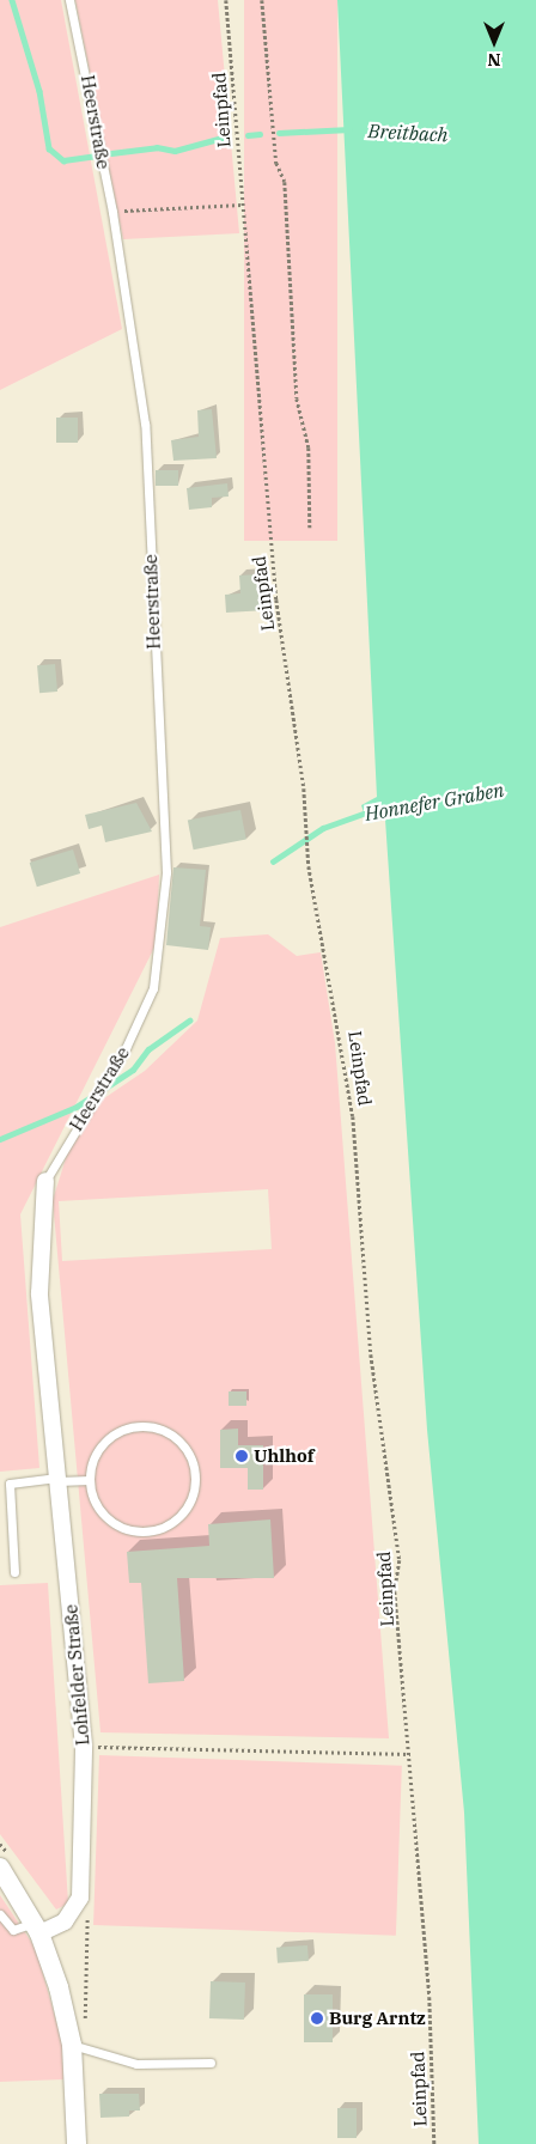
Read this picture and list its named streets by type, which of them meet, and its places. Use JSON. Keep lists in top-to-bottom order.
{
  "streets": {
    "street": ["Lohfelder Straße"],
    "lane": ["Heerstraße"],
    "path": ["Leinpfad"]
  },
  "crossings": [
    ["Heerstraße", "Lohfelder Straße"]
  ],
  "water": ["Breitbach", "Honnefer Graben"],
  "places": ["Uhlhof", "Burg Arntz"],
  "north": "bottom"
}
